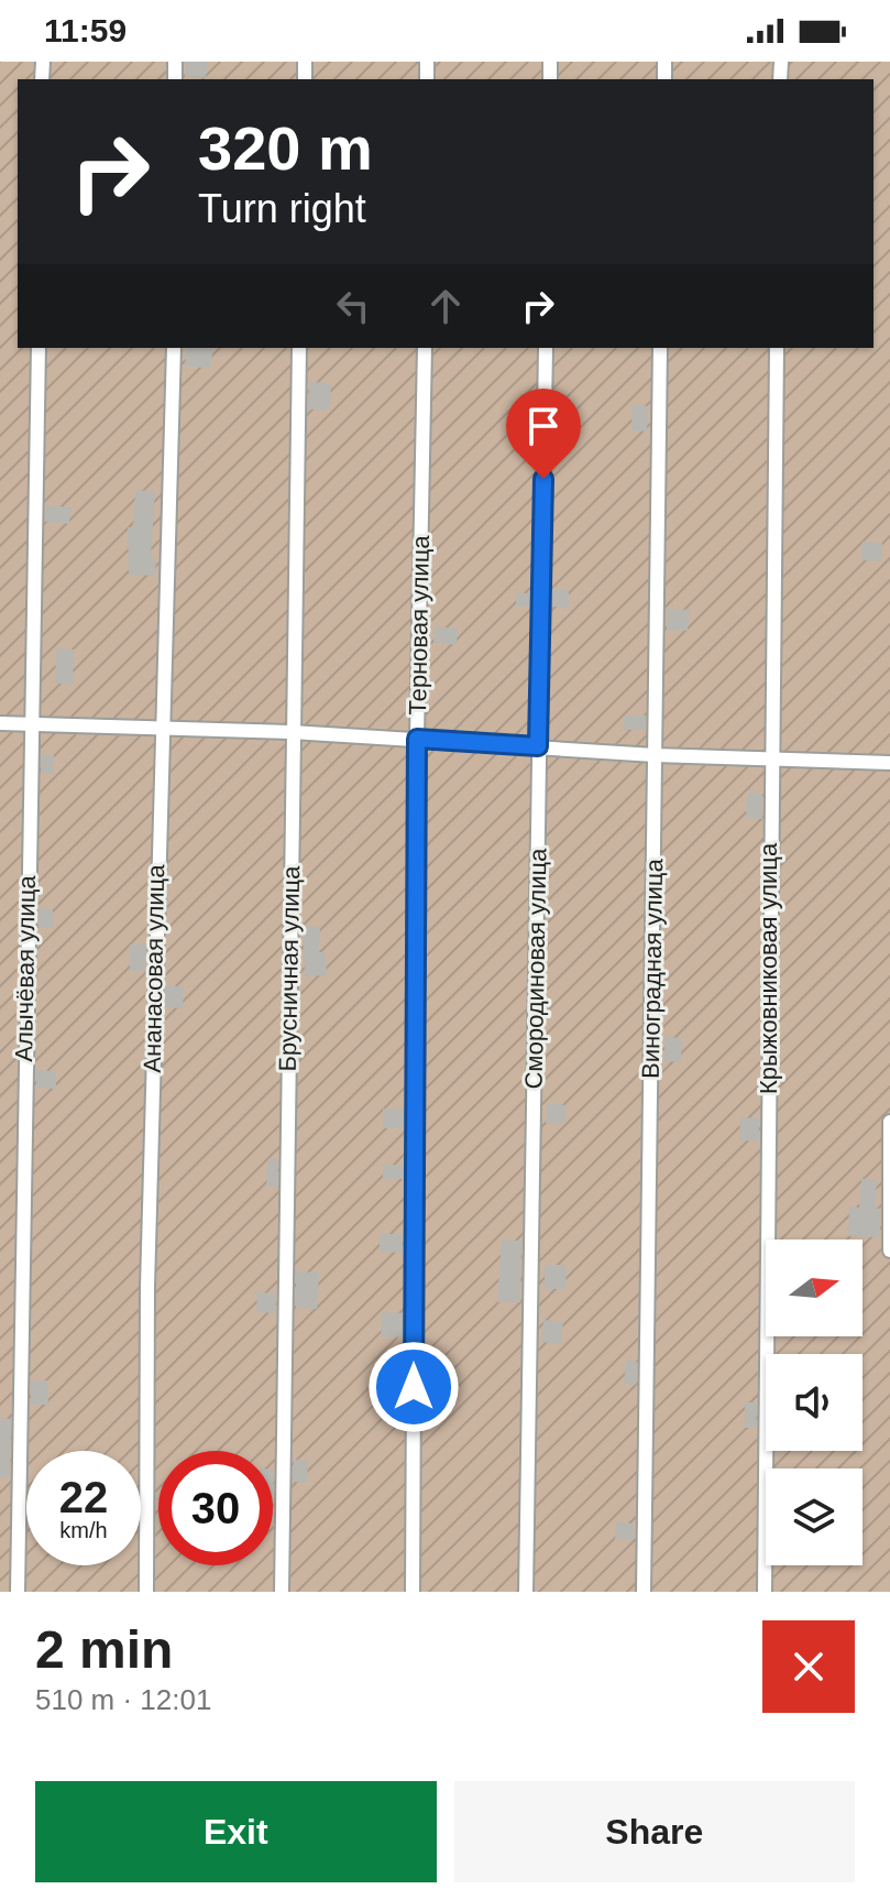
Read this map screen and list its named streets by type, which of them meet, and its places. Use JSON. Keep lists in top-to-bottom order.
{
  "streets": {
    "street": [
      "Терновая улица",
      "Алычёвая улица",
      "Ананасовая улица",
      "Брусничная улица",
      "Смородиновая улица",
      "Виноградная улица",
      "Крыжовниковая улица"
    ]
  },
  "north": "right",
  "page": {
    "status": "11:59",
    "turn": ["320 m", "Turn right"],
    "speed": "22 km/h",
    "limit": "30",
    "heading": ["2 min", "510 m · 12:01"],
    "buttons": ["Exit", "Share"]
  }
}
